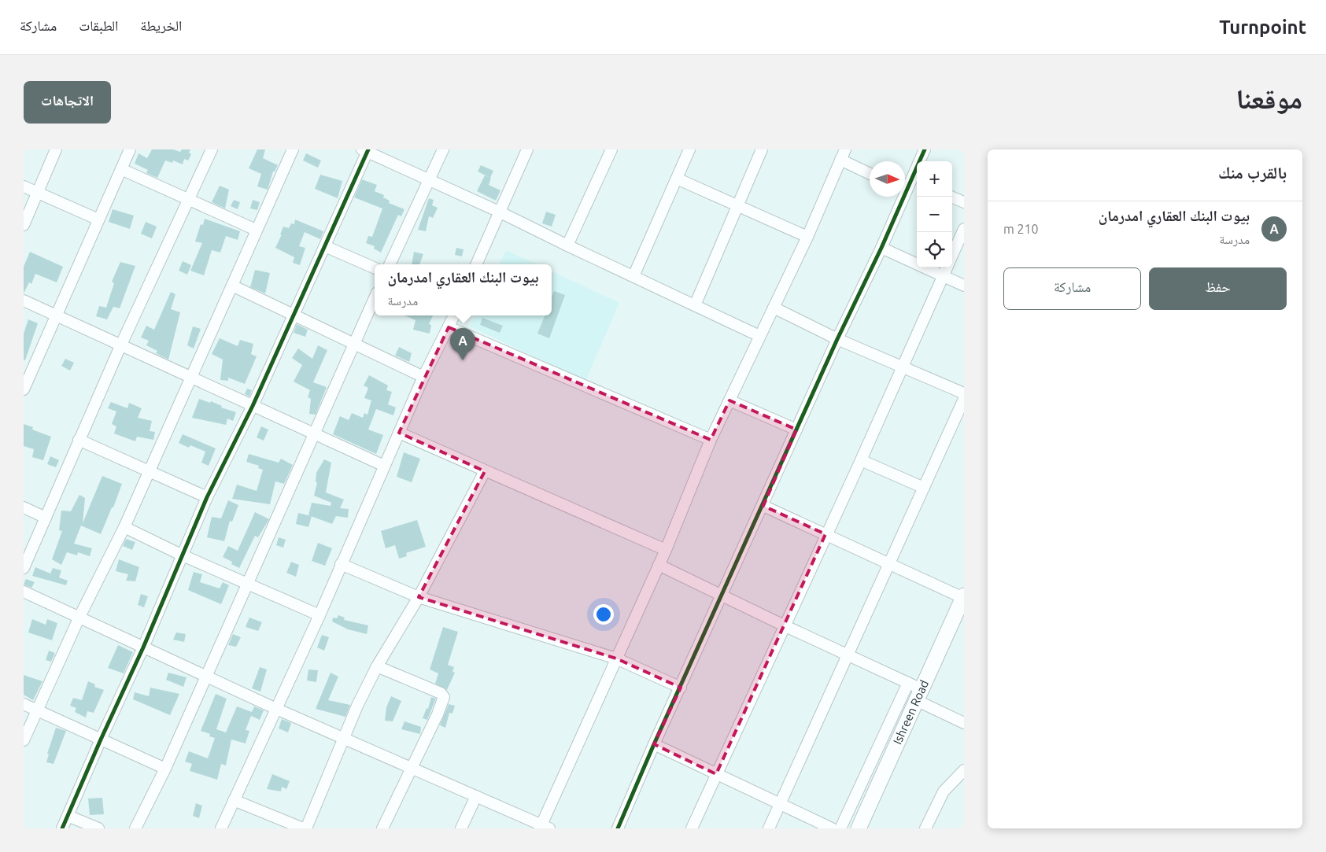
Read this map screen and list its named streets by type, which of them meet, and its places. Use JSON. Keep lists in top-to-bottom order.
{
  "streets": {
    "street": ["Ishreen Road"]
  },
  "north": "right",
  "page": {
    "header": "Turnpoint",
    "nav": ["الخريطة", "الطبقات", "مشاركة"],
    "title": "موقعنا",
    "buttons": [
      "الاتجاهات",
      ["حفظ", "مشاركة"]
    ],
    "heading": "بالقرب منك",
    "map_buttons": ["+", "−"],
    "list": [
      {
        "mark": "A",
        "name": "بيوت البنك العقاري امدرمان",
        "note": "مدرسة",
        "value": "210 m"
      }
    ],
    "popup": ["بيوت البنك العقاري امدرمان", "مدرسة"],
    "pins": "A"
  }
}
